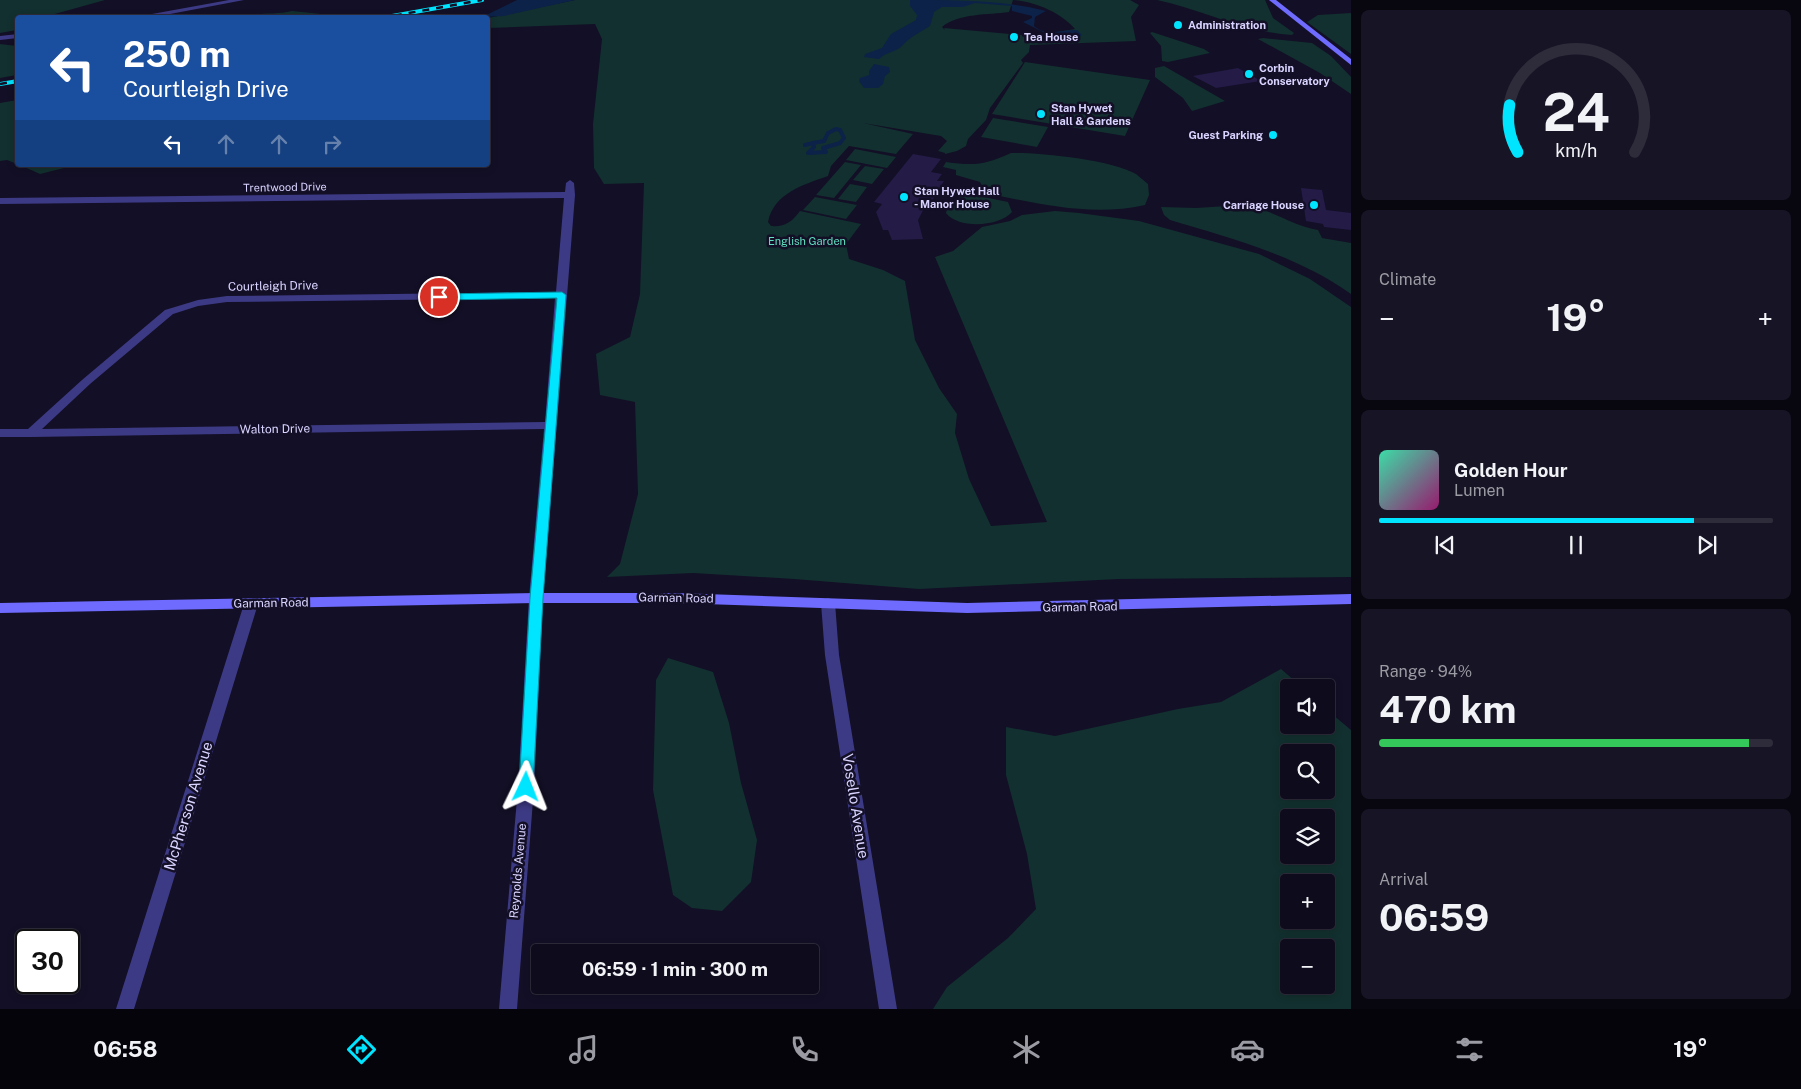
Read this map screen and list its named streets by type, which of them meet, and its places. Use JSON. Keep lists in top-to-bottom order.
{
  "streets": {
    "street": [
      "Trentwood Drive",
      "Courtleigh Drive",
      "Walton Drive",
      "Garman Road",
      "McPherson Avenue",
      "Vosello Avenue",
      "Reynolds Avenue"
    ]
  },
  "crossings": [
    ["Trentwood Drive", "Reynolds Avenue"],
    ["Courtleigh Drive", "Walton Drive"],
    ["Courtleigh Drive", "Reynolds Avenue"],
    ["Walton Drive", "Reynolds Avenue"],
    ["Garman Road", "McPherson Avenue"],
    ["Garman Road", "Vosello Avenue"],
    ["Garman Road", "Reynolds Avenue"]
  ],
  "parks": ["English Garden"],
  "places": [
    "Administration",
    "Tea House",
    "Corbin Conservatory",
    "Stan Hywet Hall & Gardens",
    "Guest Parking",
    "Stan Hywet Hall - Manor House",
    "Carriage House"
  ],
  "page": {
    "turn": ["250 m", "Courtleigh Drive"],
    "tile": [
      "Climate",
      ["Range · 94%", "470 km"],
      ["Arrival", "06:59"]
    ],
    "heat": ["−", "19°", "+"],
    "song": ["Golden Hour", "Lumen"],
    "map_buttons": ["+", "−"],
    "limit": "30",
    "trip": "06:59 · 1 min · 300 m",
    "tabs": ["06:58", "19°"],
    "gauge": ["24", "km/h"]
  }
}
